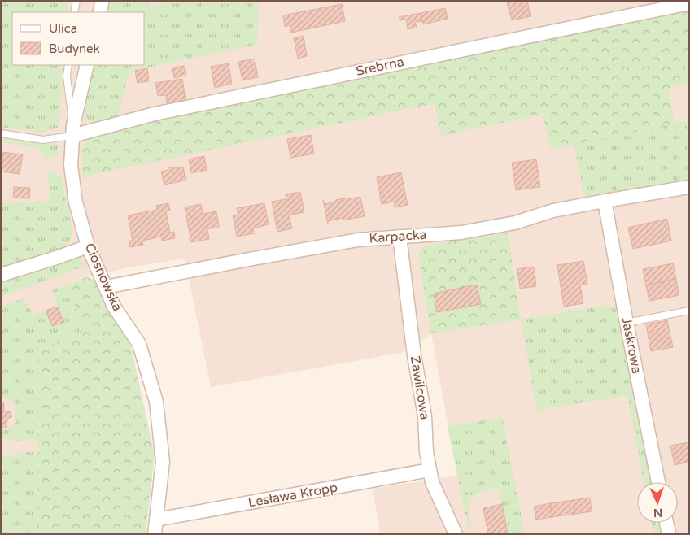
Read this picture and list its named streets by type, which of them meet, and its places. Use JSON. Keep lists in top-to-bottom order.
{
  "streets": {
    "street": [
      "Srebrna",
      "Karpacka",
      "Ciosnowska",
      "Jaskrowa",
      "Zawilcowa",
      "Lesława Kropp"
    ]
  },
  "crossings": [
    ["Srebrna", "Ciosnowska"],
    ["Karpacka", "Ciosnowska"],
    ["Karpacka", "Jaskrowa"],
    ["Karpacka", "Zawilcowa"],
    ["Ciosnowska", "Lesława Kropp"],
    ["Zawilcowa", "Lesława Kropp"]
  ],
  "legend": ["Ulica", "Budynek"],
  "north": "bottom"
}
